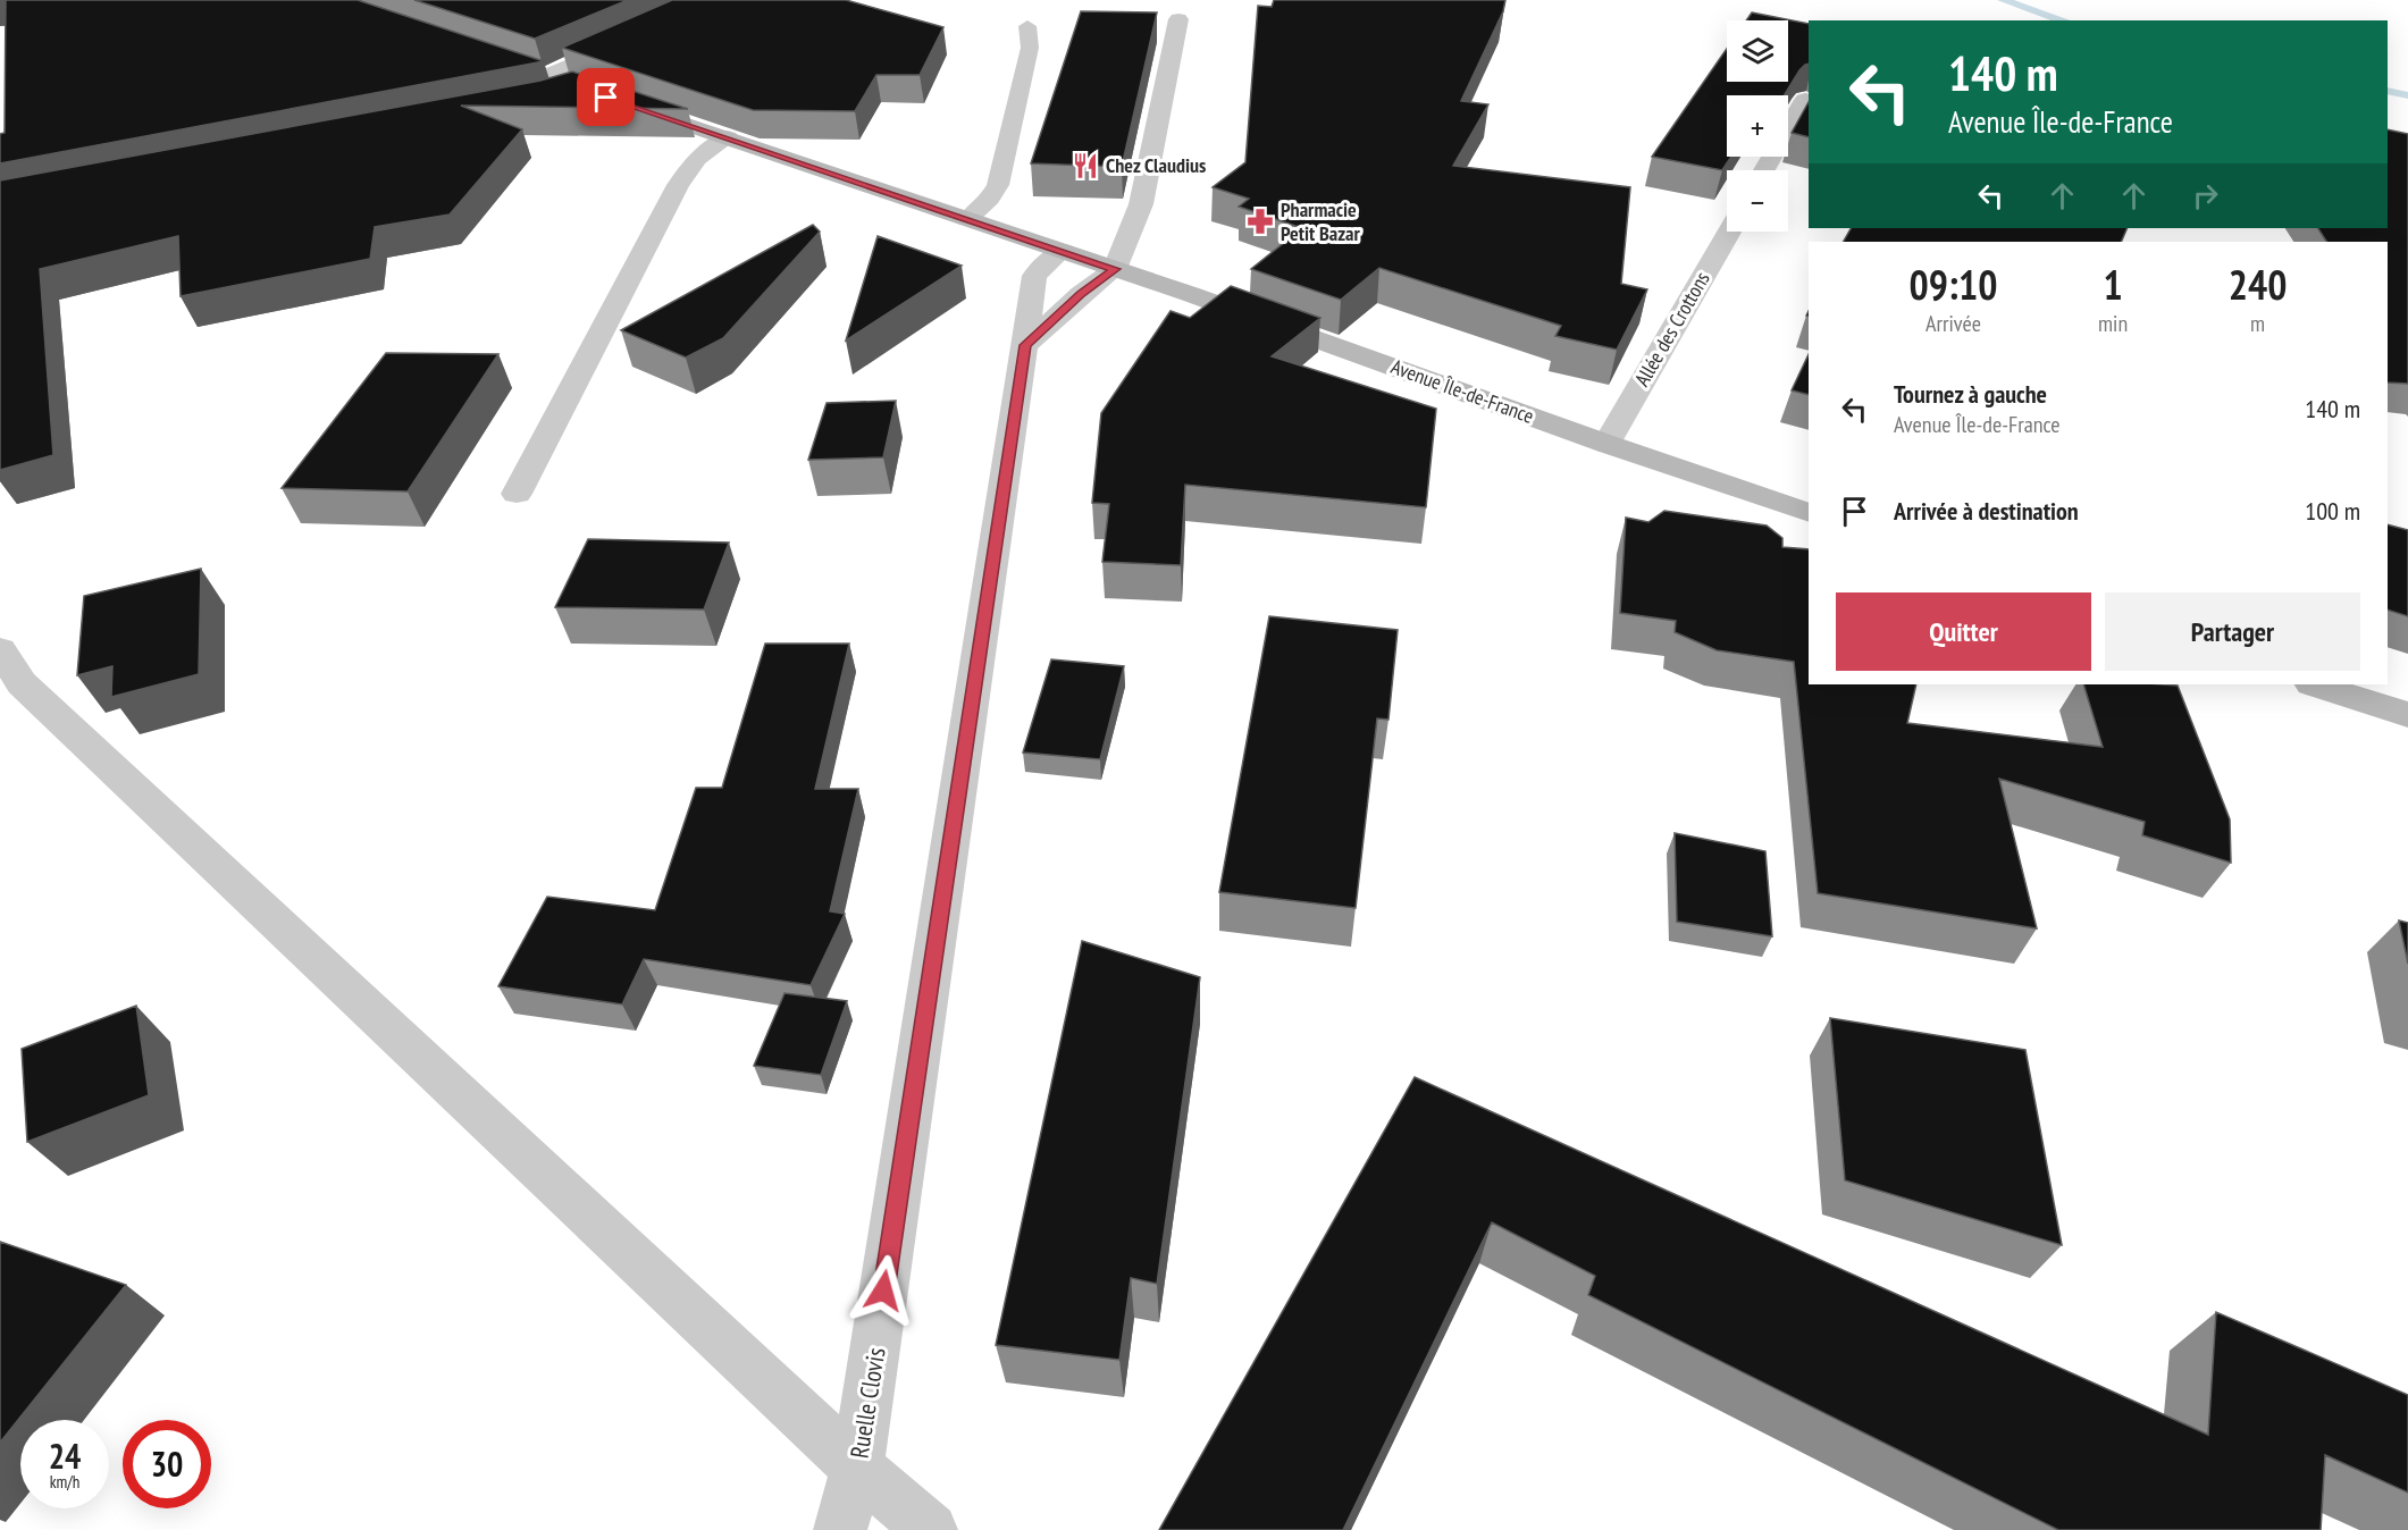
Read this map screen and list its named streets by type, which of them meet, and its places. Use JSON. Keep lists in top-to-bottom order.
{
  "streets": {
    "street": ["Allée des Crottons", "Avenue Île-de-France", "Ruelle Clovis"]
  },
  "crossings": [
    ["Allée des Crottons", "Avenue Île-de-France"],
    ["Avenue Île-de-France", "Ruelle Clovis"]
  ],
  "places": {
    "restaurant": ["Chez Claudius"],
    "pharmacy": ["Pharmacie Petit Bazar"]
  },
  "page": {
    "map_buttons": ["+", "−"],
    "turn": ["140 m", "Avenue Île-de-France"],
    "eta": [
      "09:10",
      "Arrivée",
      "1",
      "min",
      "240",
      "m"
    ],
    "list": [
      {
        "name": "Tournez à gauche",
        "note": "Avenue Île-de-France",
        "value": "140 m"
      },
      {
        "name": "Arrivée à destination",
        "value": "100 m"
      }
    ],
    "buttons": ["Quitter", "Partager"],
    "speed": "24 km/h",
    "limit": "30"
  }
}
